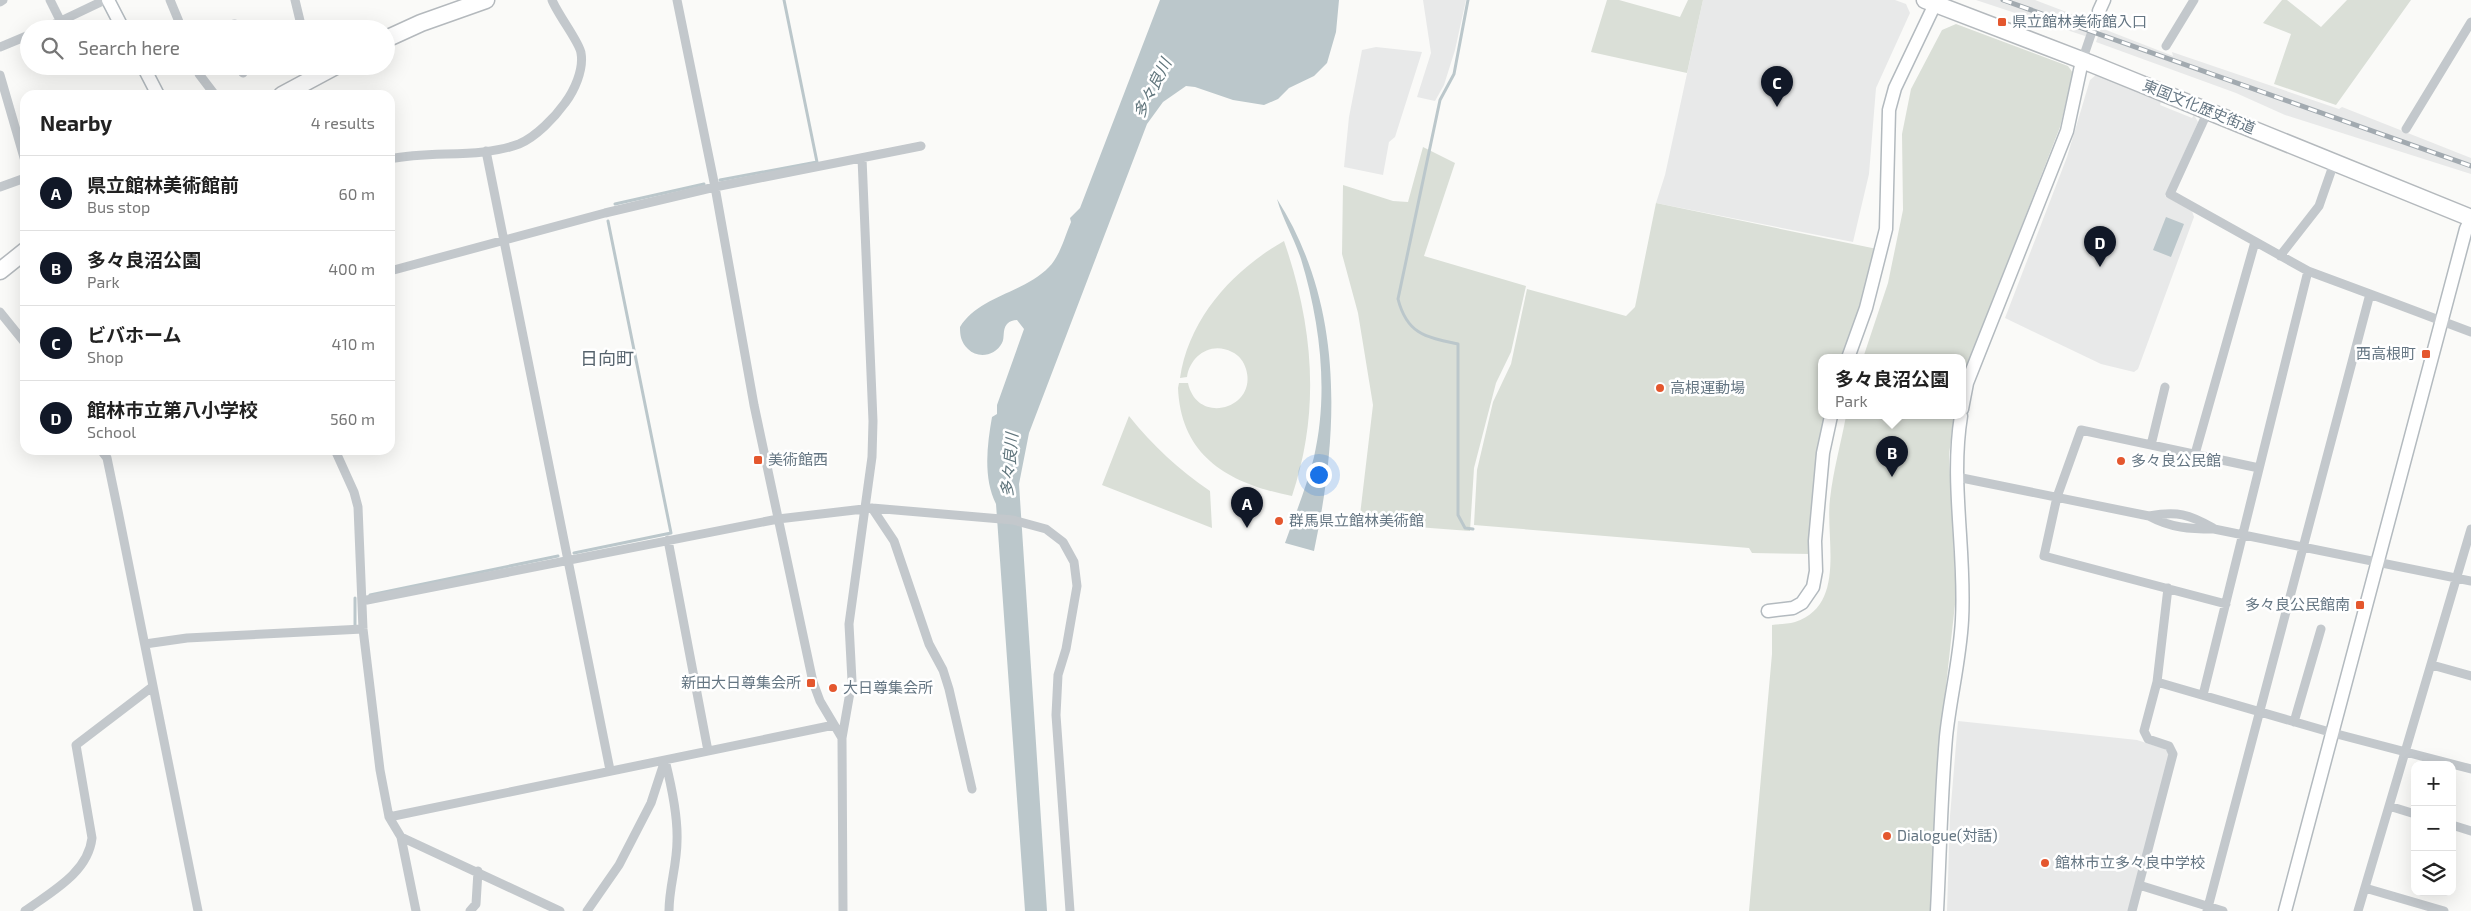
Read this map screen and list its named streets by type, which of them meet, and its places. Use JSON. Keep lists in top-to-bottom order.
{
  "streets": {
    "highway": ["東国文化歴史街道"]
  },
  "districts": ["日向町"],
  "water": ["多々良川"],
  "places": {
    "transit": [
      "県立館林美術館入口",
      "西高根町",
      "美術館西",
      "多々良公民館南",
      "新田大日尊集会所"
    ],
    "other": [
      "高根運動場",
      "多々良公民館",
      "群馬県立館林美術館",
      "大日尊集会所",
      "Dialogue(対話)",
      "館林市立多々良中学校"
    ]
  },
  "page": {
    "search": "Search here",
    "pins": [
      "C",
      "D",
      "B",
      "A"
    ],
    "heading": ["Nearby", "4 results"],
    "list": [
      {
        "mark": "A",
        "name": "県立館林美術館前",
        "note": "Bus stop",
        "value": "60 m"
      },
      {
        "mark": "B",
        "name": "多々良沼公園",
        "note": "Park",
        "value": "400 m"
      },
      {
        "mark": "C",
        "name": "ビバホーム",
        "note": "Shop",
        "value": "410 m"
      },
      {
        "mark": "D",
        "name": "館林市立第八小学校",
        "note": "School",
        "value": "560 m"
      }
    ],
    "popup": ["多々良沼公園", "Park"],
    "map_buttons": ["+", "−"]
  }
}
